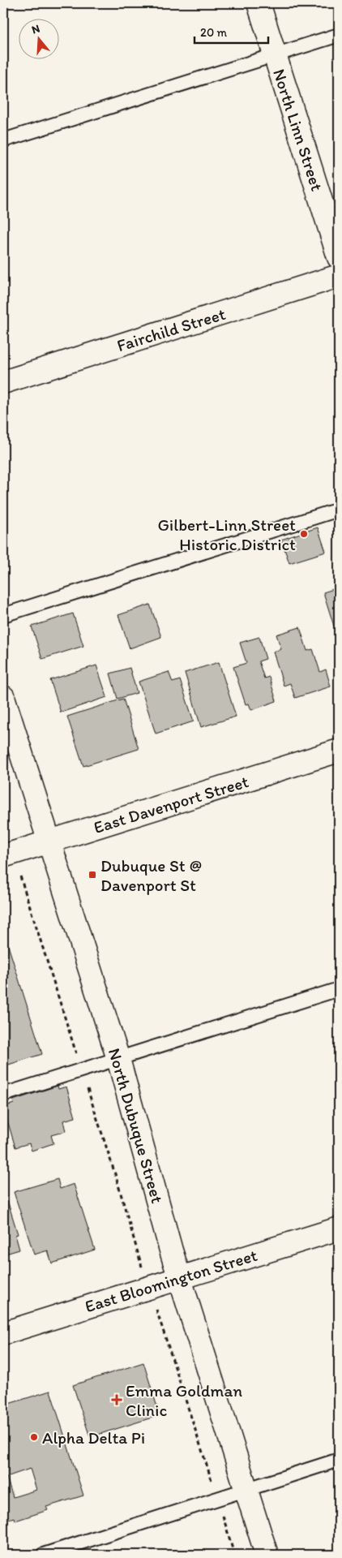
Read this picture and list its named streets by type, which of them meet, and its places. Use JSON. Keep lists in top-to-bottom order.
{
  "streets": {
    "street": [
      "North Linn Street",
      "Fairchild Street",
      "East Davenport Street",
      "North Dubuque Street",
      "East Bloomington Street"
    ]
  },
  "crossings": [
    ["East Davenport Street", "North Dubuque Street"],
    ["North Dubuque Street", "East Bloomington Street"]
  ],
  "places": {
    "other": ["Gilbert-Linn Street Historic District", "Alpha Delta Pi"],
    "transit": ["Dubuque St @ Davenport St"],
    "health": ["Emma Goldman Clinic"]
  },
  "scale_bar": "20 m",
  "north": "top"
}
